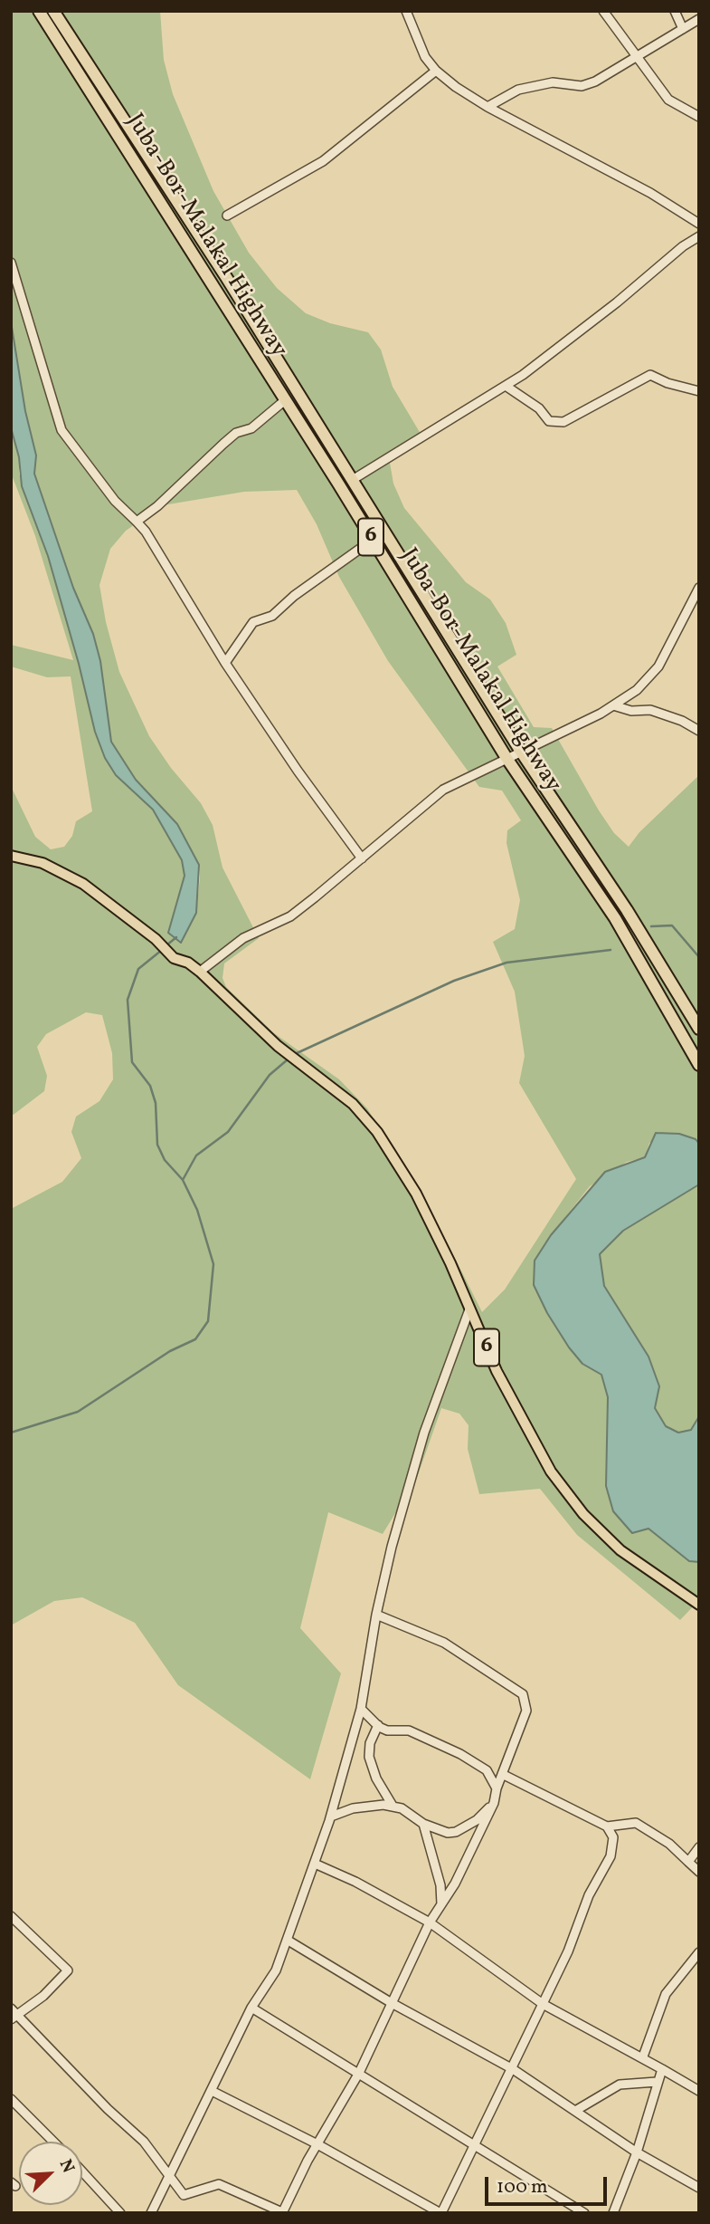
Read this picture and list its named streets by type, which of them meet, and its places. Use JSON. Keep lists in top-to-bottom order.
{
  "streets": {
    "highway": ["Juba-Bor-Malakal Highway", "6"]
  },
  "scale_bar": "100 m",
  "north": "top right"
}
